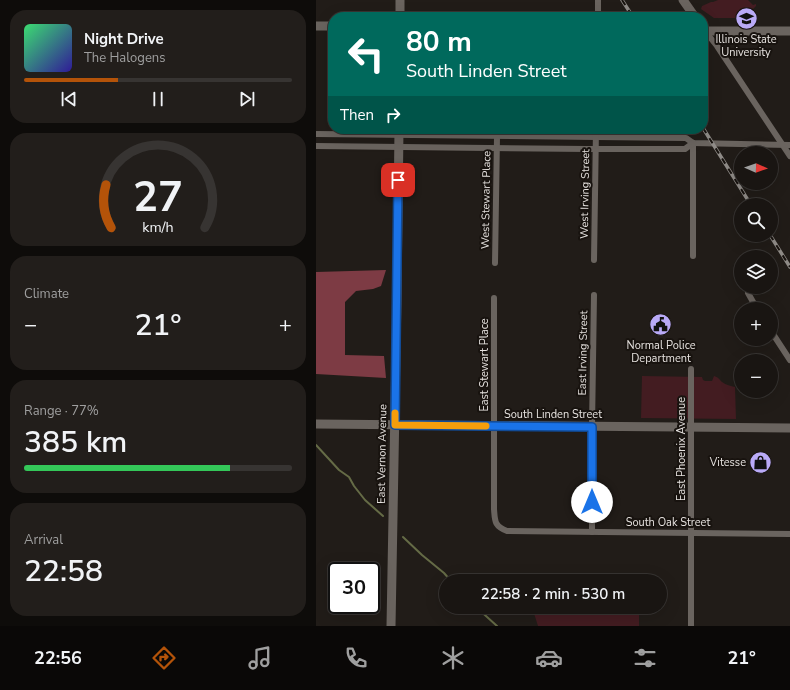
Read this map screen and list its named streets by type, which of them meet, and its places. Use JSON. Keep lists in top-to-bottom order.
{
  "streets": {
    "main road": ["South Linden Street", "East Vernon Avenue"],
    "street": [
      "West Irving Street",
      "West Stewart Place",
      "East Irving Street",
      "East Stewart Place",
      "East Phoenix Avenue",
      "South Oak Street"
    ]
  },
  "crossings": [
    ["East Irving Street", "South Linden Street"],
    ["East Irving Street", "South Oak Street"],
    ["East Stewart Place", "South Linden Street"],
    ["East Stewart Place", "South Oak Street"],
    ["South Linden Street", "East Phoenix Avenue"],
    ["South Linden Street", "East Vernon Avenue"],
    ["East Phoenix Avenue", "South Oak Street"]
  ],
  "places": {
    "school or university": ["Illinois State University"],
    "public building": ["Normal Police Department"],
    "shop": ["Vitesse"]
  },
  "north": "right",
  "page": {
    "turn": ["80 m", "South Linden Street"],
    "song": ["Night Drive", "The Halogens"],
    "then": "Then",
    "map_buttons": ["+", "−"],
    "tile": [
      "Climate",
      ["Range · 77%", "385 km"],
      ["Arrival", "22:58"]
    ],
    "heat": ["−", "21°", "+"],
    "limit": "30",
    "trip": "22:58 · 2 min · 530 m",
    "tabs": ["22:56", "21°"],
    "gauge": ["27", "km/h"]
  }
}
